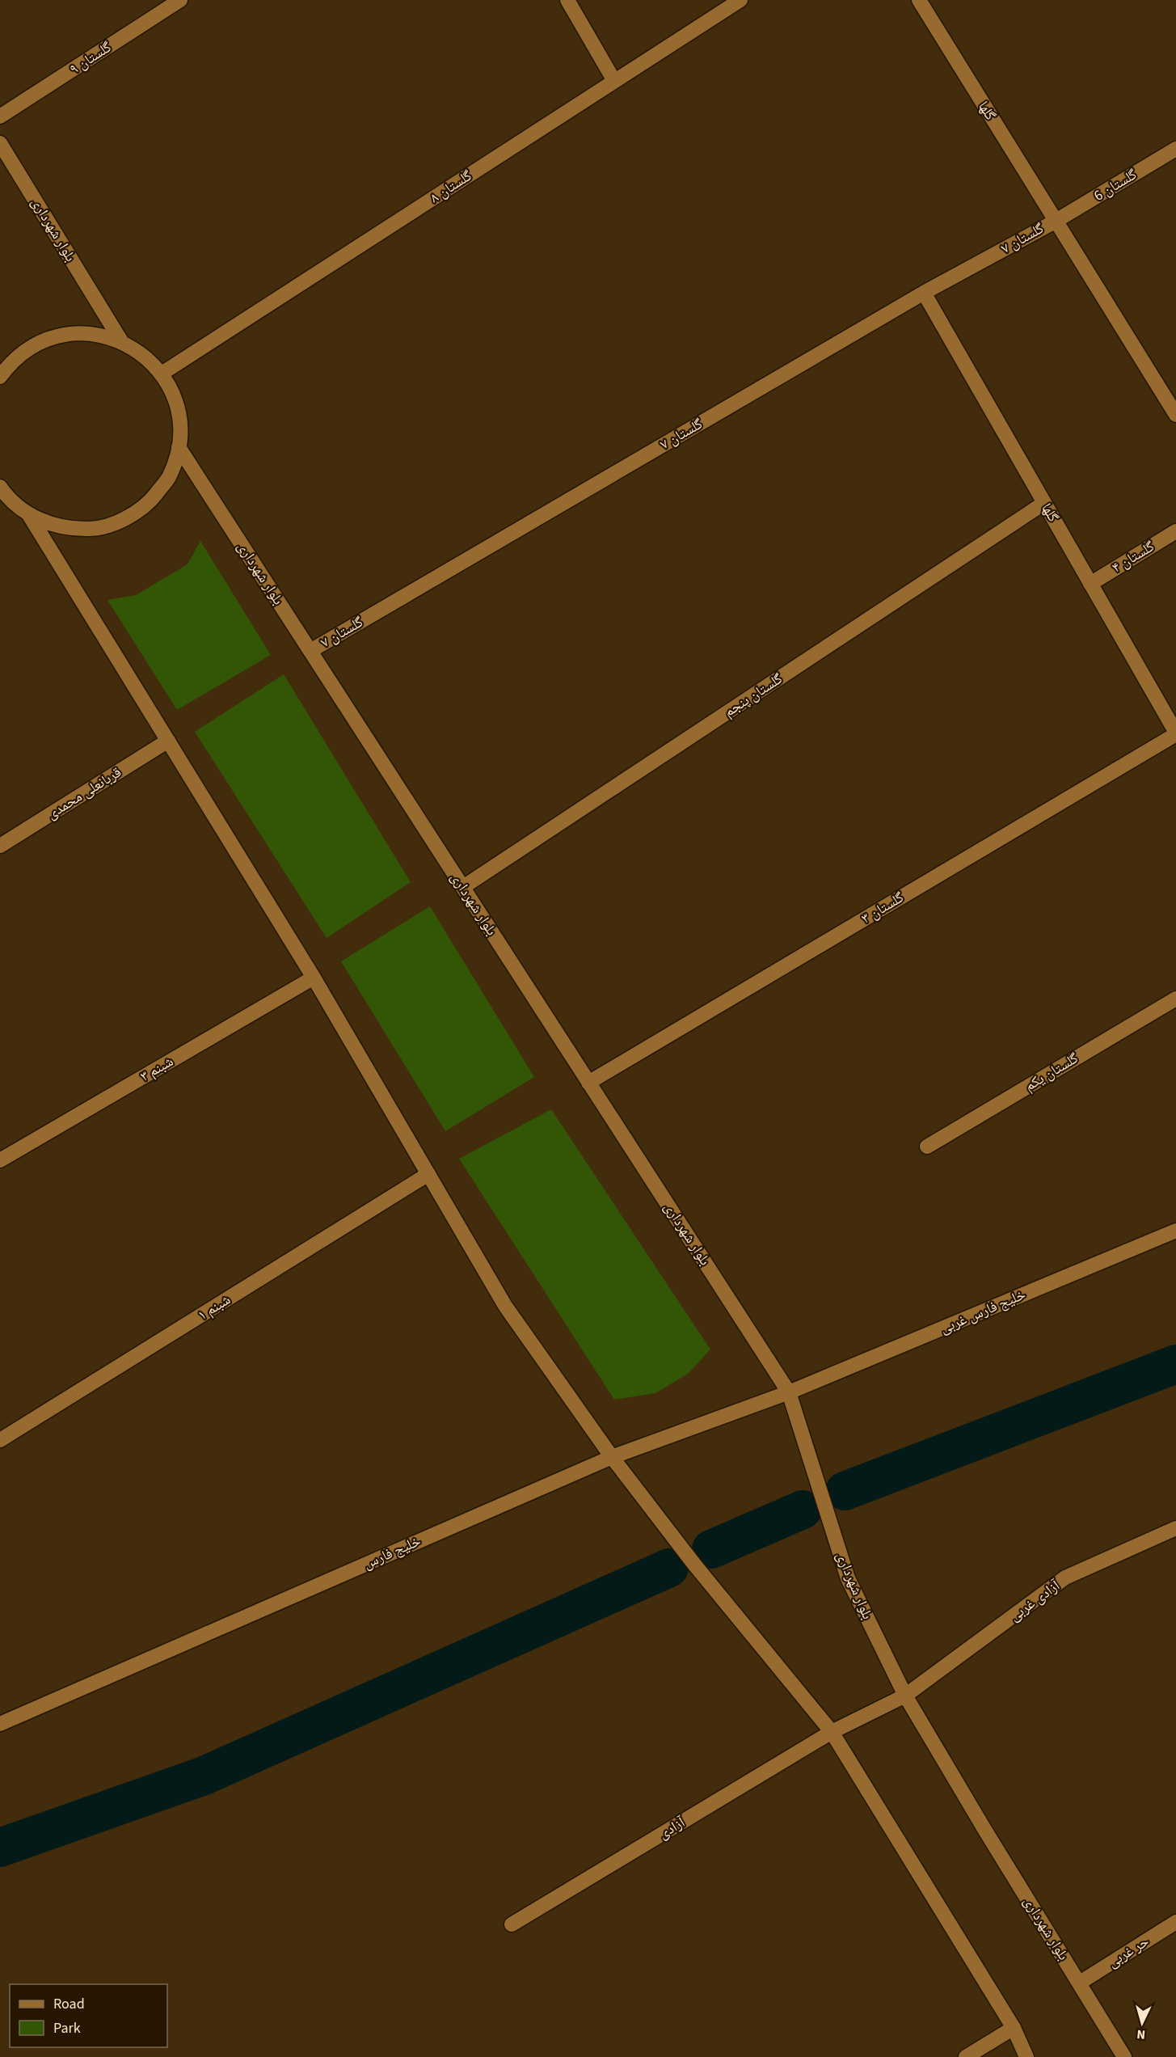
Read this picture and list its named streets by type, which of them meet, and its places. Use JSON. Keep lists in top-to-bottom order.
{
  "streets": {
    "street": [
      "گلستان ۹",
      "گلها",
      "گلستان 6",
      "گلستان ۸",
      "بلوار شهرداری",
      "گلستان ۷",
      "گلستان ۴",
      "گلستان پنجم",
      "قربانعلی محمدی",
      "گلستان ۳",
      "شبنم ۳",
      "گلستان یکم",
      "شبنم ۱",
      "خلیج فارس غربی",
      "خلیج فارس",
      "آزادی غربی",
      "آزادی",
      "حر غربی"
    ]
  },
  "crossings": [
    ["گلها", "گلستان 6"],
    ["گلها", "گلستان ۷"],
    ["گلها", "گلستان ۴"],
    ["گلها", "گلستان پنجم"],
    ["گلها", "گلستان ۳"],
    ["گلستان 6", "گلستان ۷"],
    ["بلوار شهرداری", "گلستان ۷"],
    ["بلوار شهرداری", "گلستان پنجم"],
    ["بلوار شهرداری", "گلستان ۳"],
    ["بلوار شهرداری", "خلیج فارس غربی"],
    ["بلوار شهرداری", "خلیج فارس"],
    ["بلوار شهرداری", "آزادی غربی"],
    ["بلوار شهرداری", "حر غربی"],
    ["خلیج فارس غربی", "خلیج فارس"],
    ["آزادی غربی", "آزادی"]
  ],
  "legend": ["Road", "Park"],
  "north": "bottom"
}
